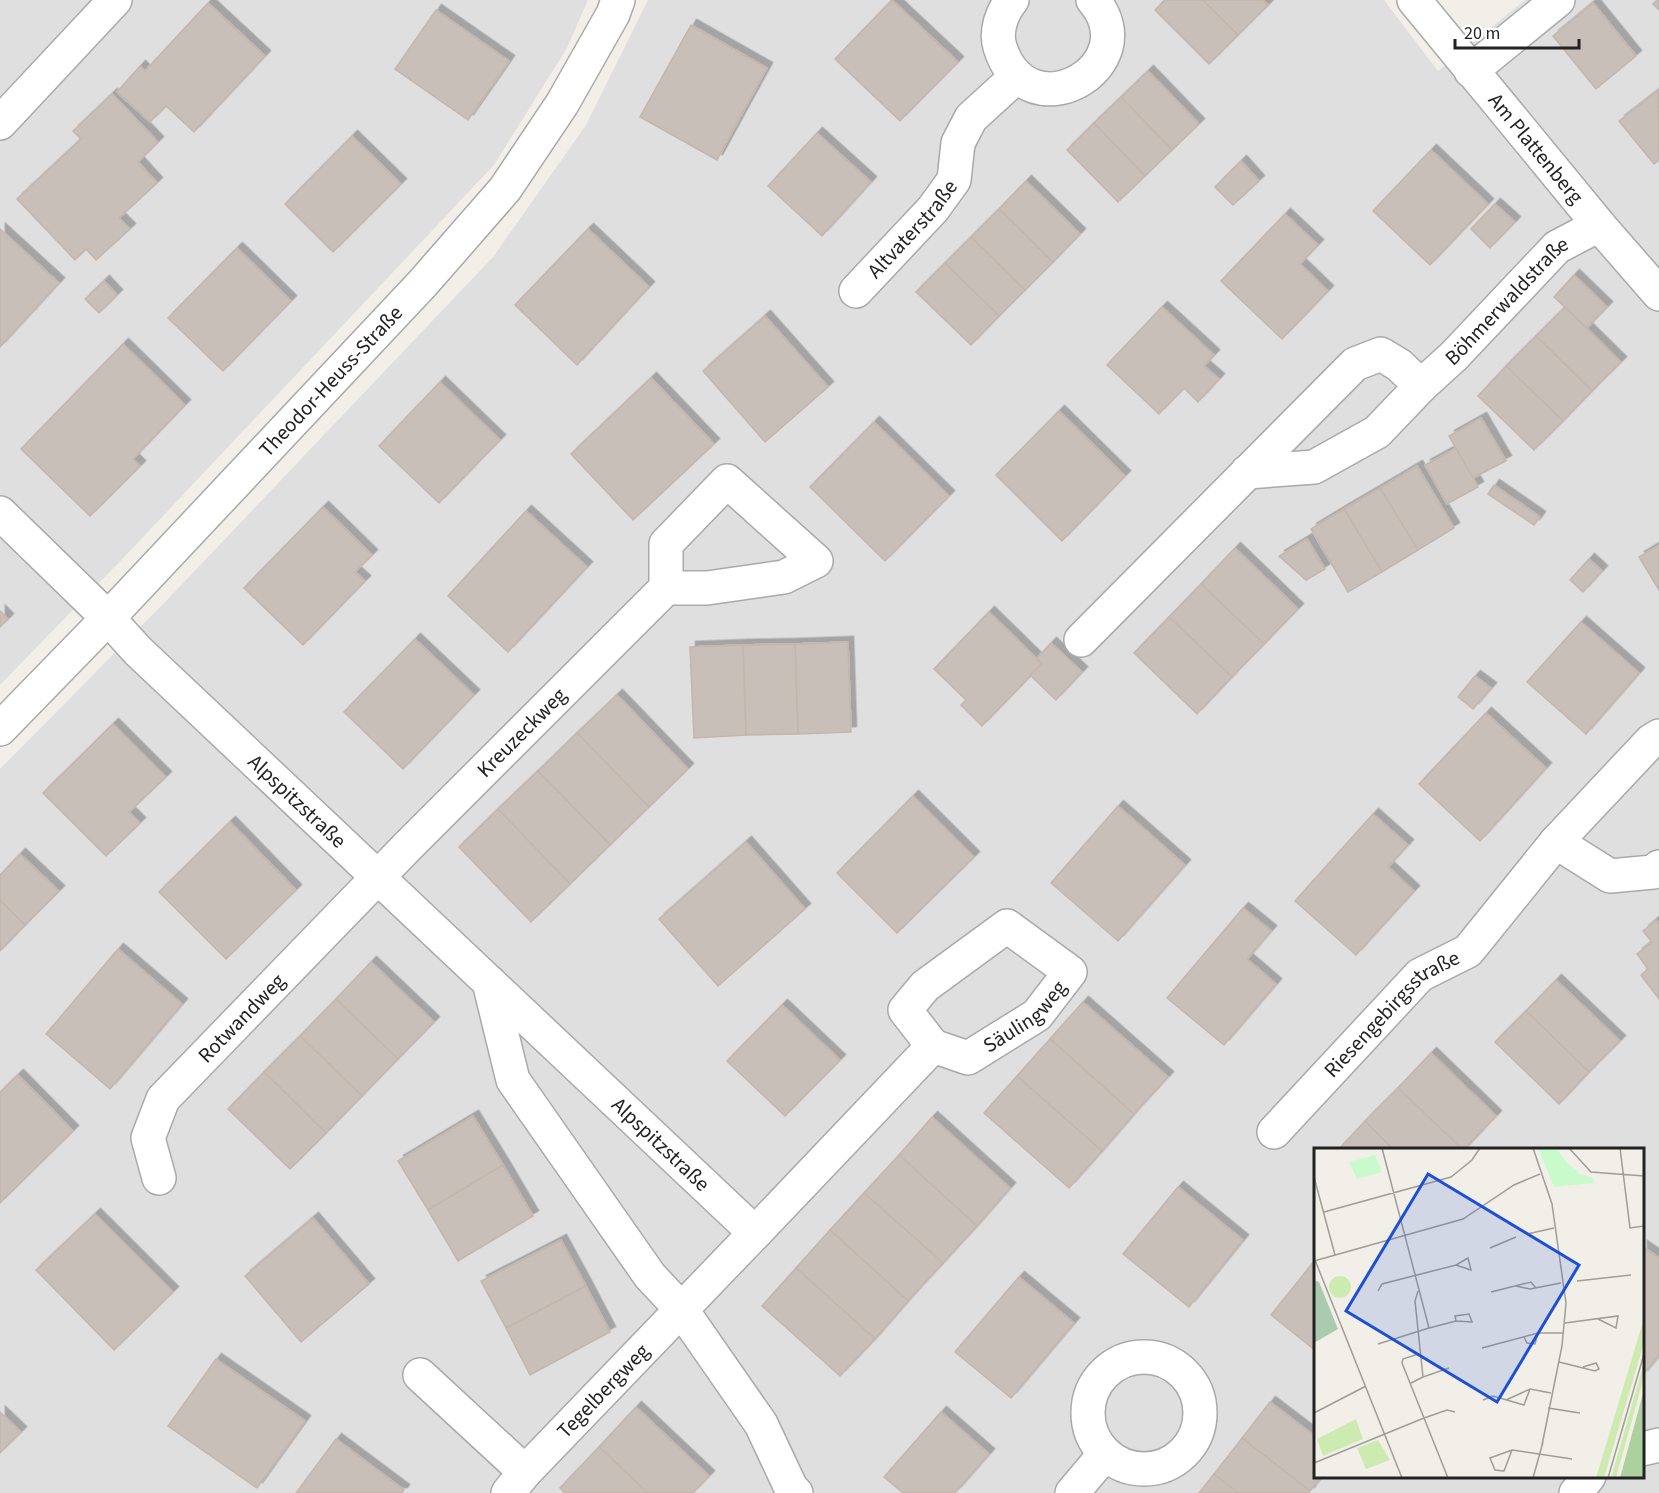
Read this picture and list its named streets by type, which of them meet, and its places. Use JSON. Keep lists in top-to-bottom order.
{
  "streets": {
    "street": [
      "Am Plattenberg",
      "Altvaterstraße",
      "Böhmerwaldstraße",
      "Theodor-Heuss-Straße",
      "Kreuzeckweg",
      "Alpspitzstraße",
      "Säulingweg",
      "Riesengebirgsstraße",
      "Rotwandweg",
      "Tegelbergweg"
    ]
  },
  "crossings": [
    ["Am Plattenberg", "Böhmerwaldstraße"],
    ["Theodor-Heuss-Straße", "Alpspitzstraße"],
    ["Kreuzeckweg", "Alpspitzstraße"],
    ["Kreuzeckweg", "Rotwandweg"],
    ["Alpspitzstraße", "Rotwandweg"]
  ],
  "scale_bar": "20 m"
}
